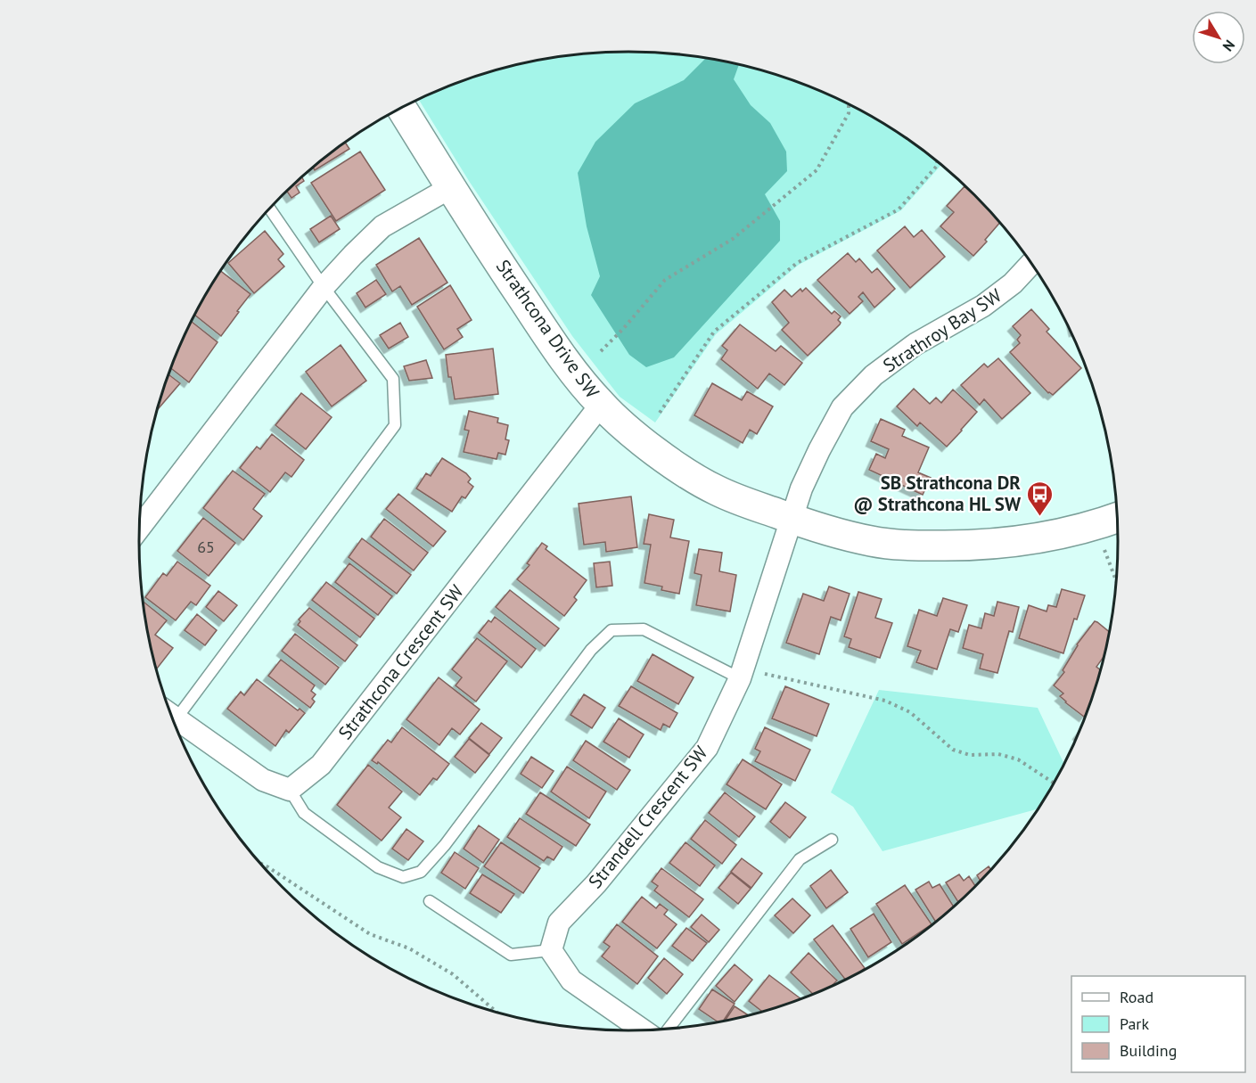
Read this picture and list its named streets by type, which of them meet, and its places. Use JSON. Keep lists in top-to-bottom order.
{
  "streets": {
    "street": [
      "Strathcona Drive SW",
      "Strathroy Bay SW",
      "Strathcona Crescent SW",
      "Strandell Crescent SW"
    ]
  },
  "crossings": [
    ["Strathcona Drive SW", "Strathroy Bay SW"],
    ["Strathcona Drive SW", "Strathcona Crescent SW"],
    ["Strathcona Drive SW", "Strandell Crescent SW"],
    ["Strathroy Bay SW", "Strandell Crescent SW"]
  ],
  "places": {
    "bus stop": ["SB Strathcona DR @ Strathcona HL SW"]
  },
  "house_numbers": ["65"],
  "legend": ["Road", "Park", "Building"],
  "north": "bottom right"
}
